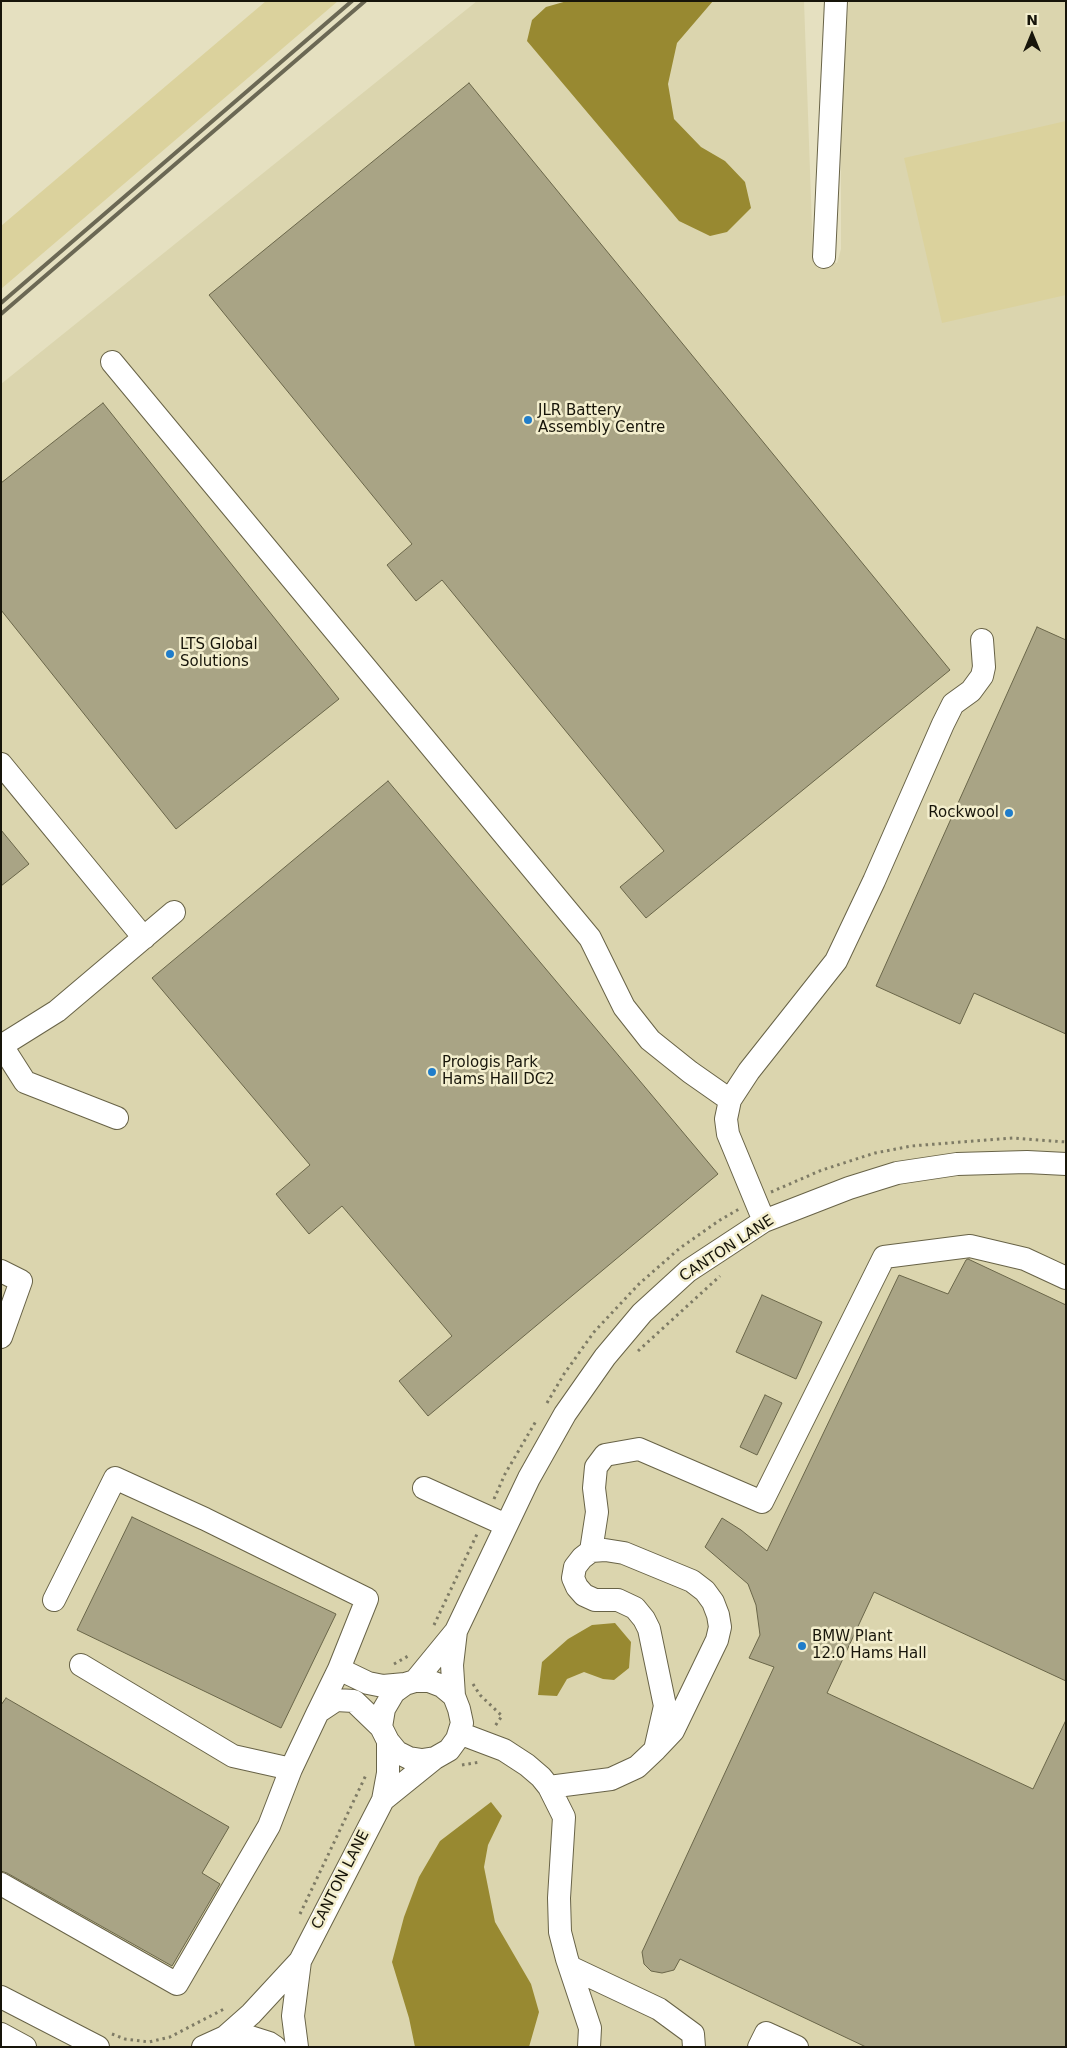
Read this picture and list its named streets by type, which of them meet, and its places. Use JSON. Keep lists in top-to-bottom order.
{
  "streets": {
    "street": ["CANTON LANE"]
  },
  "places": [
    "JLR Battery Assembly Centre",
    "LTS Global Solutions",
    "Rockwool",
    "Prologis Park Hams Hall DC2",
    "BMW Plant 12.0 Hams Hall"
  ],
  "north": "top"
}
